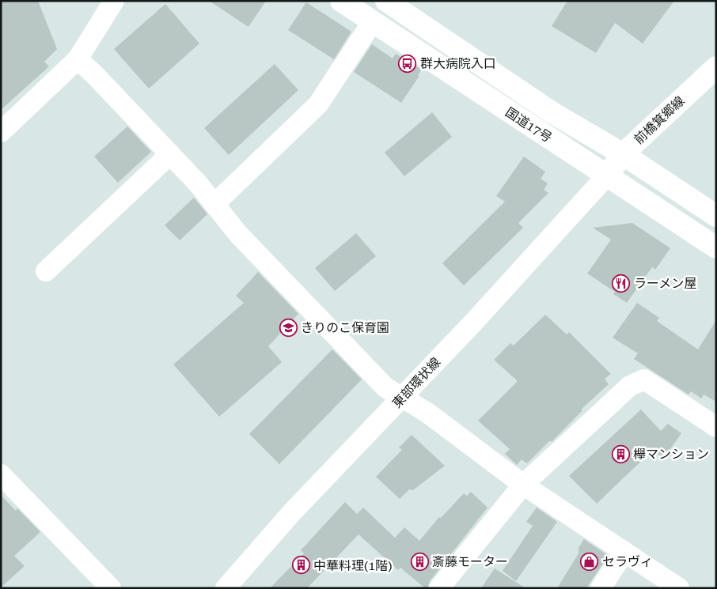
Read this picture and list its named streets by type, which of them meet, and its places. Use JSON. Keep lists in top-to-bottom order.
{
  "streets": {
    "main road": ["前橋箕郷線", "国道17号"],
    "street": ["東部環状線"]
  },
  "crossings": [
    ["前橋箕郷線", "国道17号"],
    ["前橋箕郷線", "東部環状線"],
    ["国道17号", "東部環状線"]
  ],
  "places": {
    "bus stop": ["群大病院入口"],
    "restaurant": ["ラーメン屋"],
    "school or university": ["きりのこ保育園"],
    "building": ["欅マンション", "斎藤モーター", "中華料理(1階)"],
    "shop": ["セラヴィ"]
  }
}
